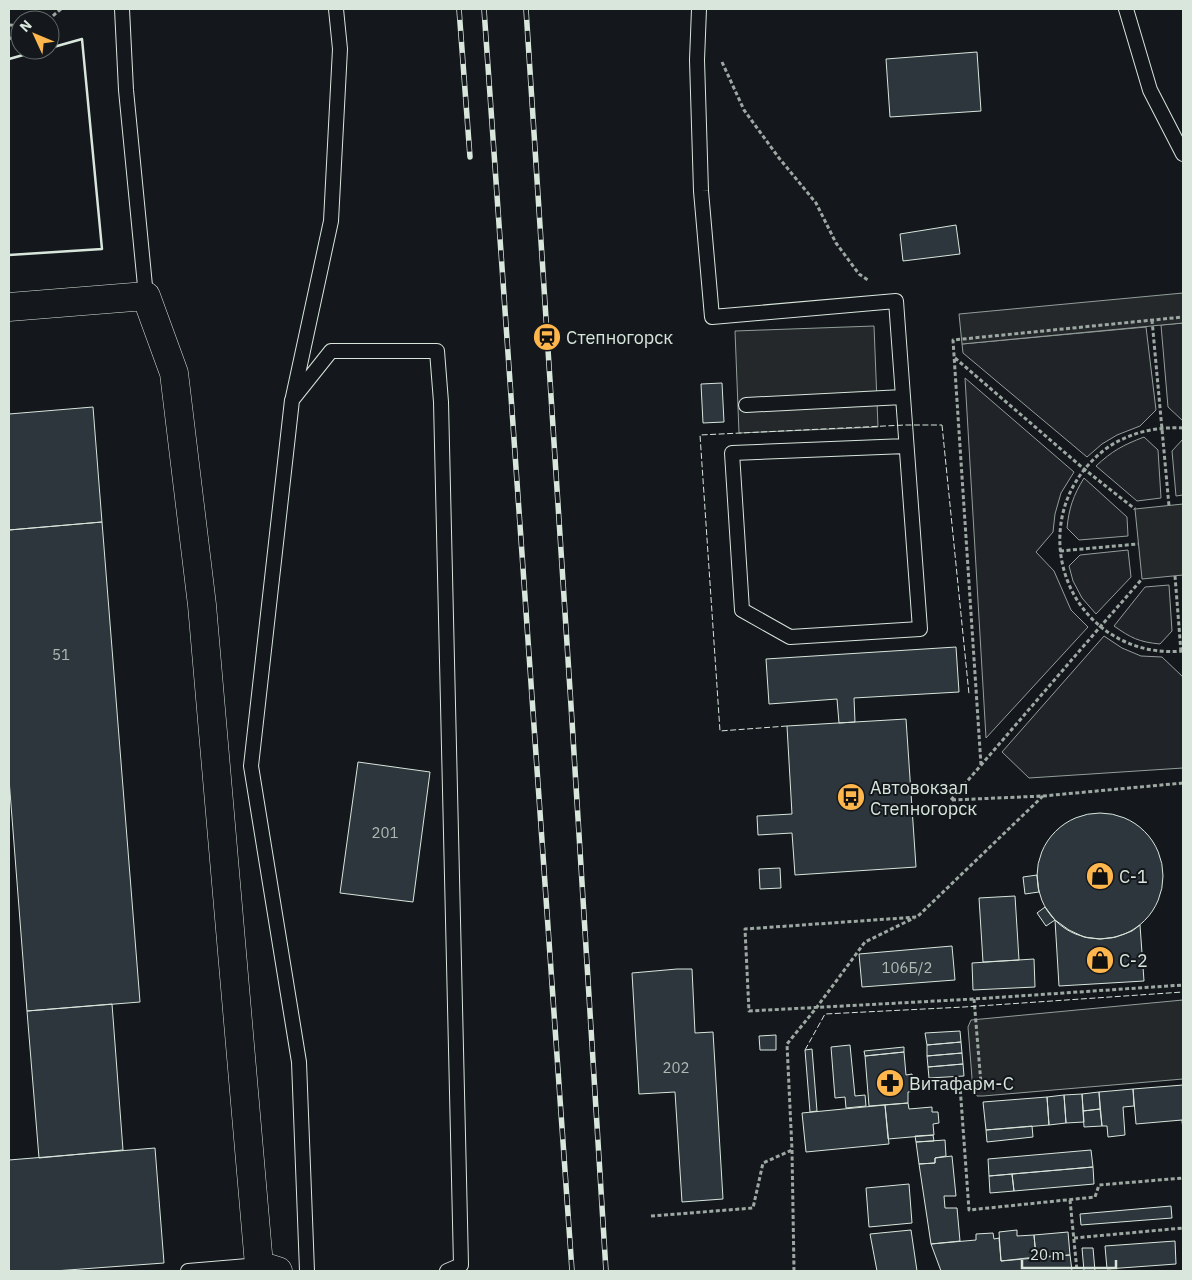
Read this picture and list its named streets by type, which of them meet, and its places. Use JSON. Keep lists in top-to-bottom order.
{
  "places": {
    "station": ["Степногорск"],
    "bus stop": ["Автовокзал Степногорск"],
    "shop": ["C-1", "C-2"],
    "pharmacy": ["Витафарм-С"]
  },
  "house_numbers": [
    "51",
    "201",
    "106Б/2",
    "202"
  ],
  "scale_bar": "20 m",
  "north": "top left"
}
